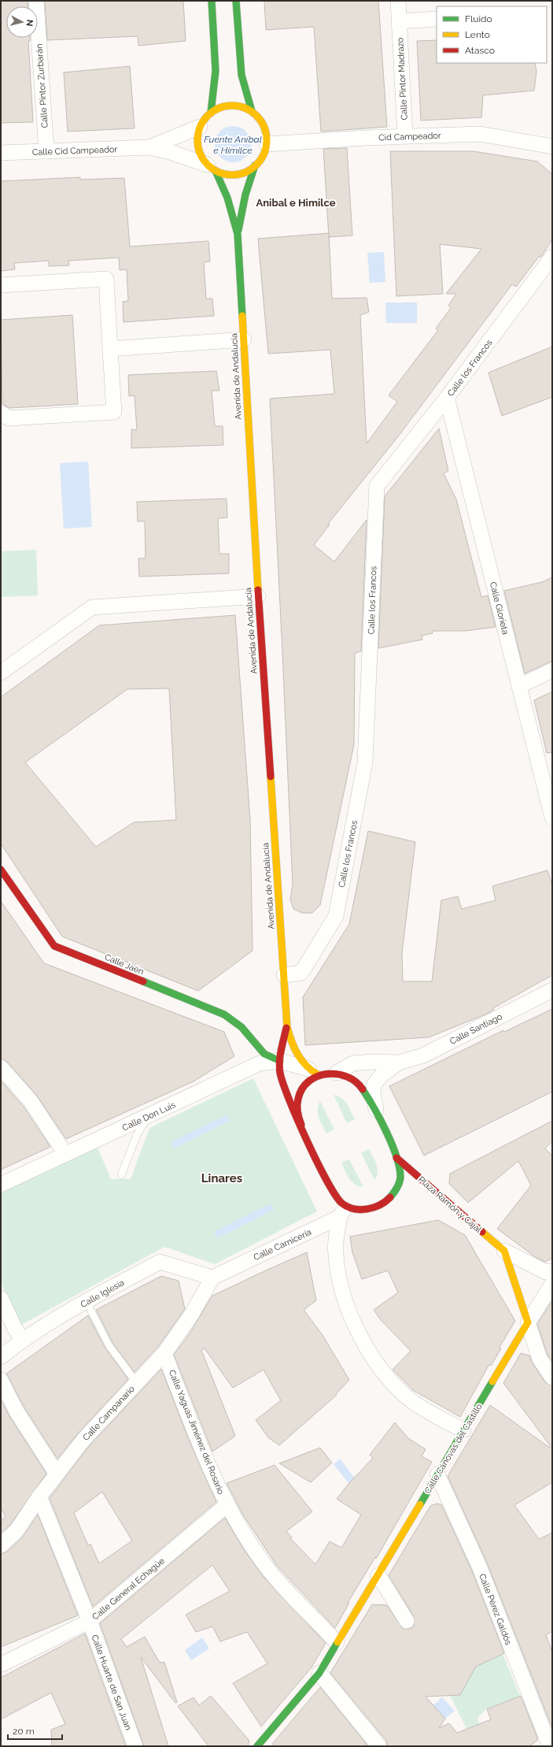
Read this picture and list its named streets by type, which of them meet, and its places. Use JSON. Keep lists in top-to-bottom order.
{
  "streets": {
    "main road": [
      "Avenida de Andalucía",
      "Calle Jaén",
      "Plaza Ramón y Cajal",
      "Calle Cánovas del Castillo"
    ],
    "street": [
      "Calle Pintor Madrazo",
      "Calle Pintor Zurbarán",
      "Cid Campeador",
      "Calle Cid Campeador",
      "Calle los Francos",
      "Calle Glorieta",
      "Calle Santiago",
      "Calle Don Luis",
      "Calle Carnicería",
      "Calle Iglesia",
      "Calle Campanario",
      "Calle Yaguas Jiménez del Rosario",
      "Calle General Echagüe",
      "Calle Pérez Galdós",
      "Calle Huarte de San Juan"
    ]
  },
  "crossings": [
    ["Calle Pintor Madrazo", "Cid Campeador"],
    ["Calle Pintor Zurbarán", "Calle Cid Campeador"],
    ["Cid Campeador", "Calle Cid Campeador"],
    ["Cid Campeador", "Avenida de Andalucía"],
    ["Calle Cid Campeador", "Avenida de Andalucía"],
    ["Calle los Francos", "Avenida de Andalucía"],
    ["Calle los Francos", "Calle Glorieta"],
    ["Calle Jaén", "Calle Don Luis"],
    ["Calle Carnicería", "Calle Iglesia"],
    ["Calle Carnicería", "Calle Campanario"],
    ["Calle Iglesia", "Calle Campanario"],
    ["Calle Campanario", "Calle Yaguas Jiménez del Rosario"],
    ["Calle Campanario", "Calle Huarte de San Juan"],
    ["Calle Yaguas Jiménez del Rosario", "Calle Cánovas del Castillo"],
    ["Calle Yaguas Jiménez del Rosario", "Calle General Echagüe"],
    ["Calle Cánovas del Castillo", "Calle Pérez Galdós"],
    ["Calle General Echagüe", "Calle Huarte de San Juan"]
  ],
  "districts": ["Anibal e Himilce", "Linares"],
  "water": ["Fuente Aníbal e Himilce"],
  "legend": ["Fluido", "Lento", "Atasco"],
  "scale_bar": "20 m",
  "north": "right"
}
